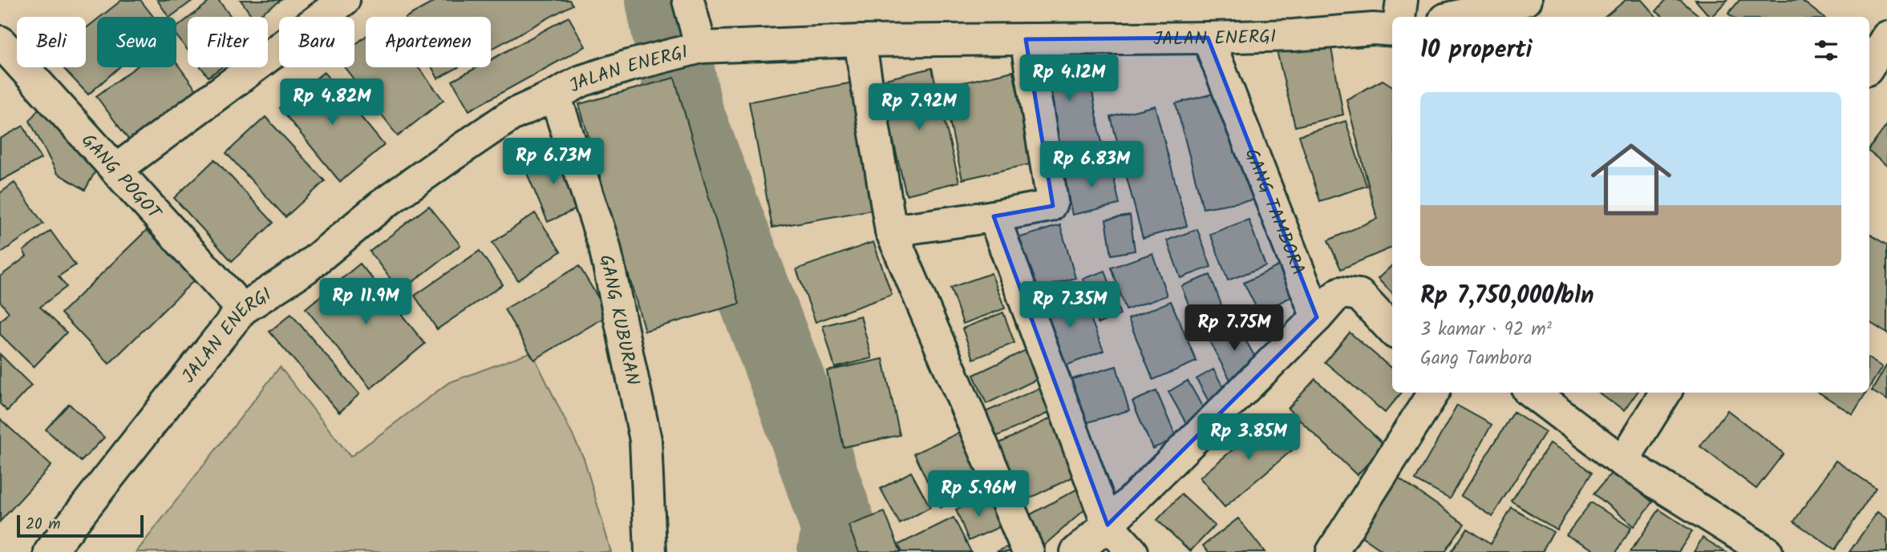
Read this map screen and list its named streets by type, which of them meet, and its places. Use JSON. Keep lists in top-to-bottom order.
{
  "streets": {
    "main road": [
      "JALAN ENERGI",
      "GANG POGOT",
      "GANG TAMBORA",
      "GANG KUBURAN"
    ]
  },
  "crossings": [
    ["JALAN ENERGI", "GANG POGOT"],
    ["JALAN ENERGI", "GANG TAMBORA"],
    ["JALAN ENERGI", "GANG KUBURAN"]
  ],
  "scale_bar": "20 m",
  "page": {
    "chip": [
      "Beli",
      "Sewa",
      "Filter",
      "Baru",
      "Apartemen"
    ],
    "heading": "10 properti",
    "price": [
      "Rp 4.12M",
      "Rp 4.82M",
      "Rp 7.92M",
      "Rp 6.73M",
      "Rp 6.83M",
      "Rp 11.9M",
      "Rp 7.35M",
      "Rp 7.75M",
      "Rp 3.85M",
      "Rp 5.96M"
    ],
    "list": [
      {
        "name": "Rp 7,750,000/bln",
        "note": "3 kamar · 92 m² · Gang Tambora"
      }
    ],
    "scale": "20 m"
  }
}
